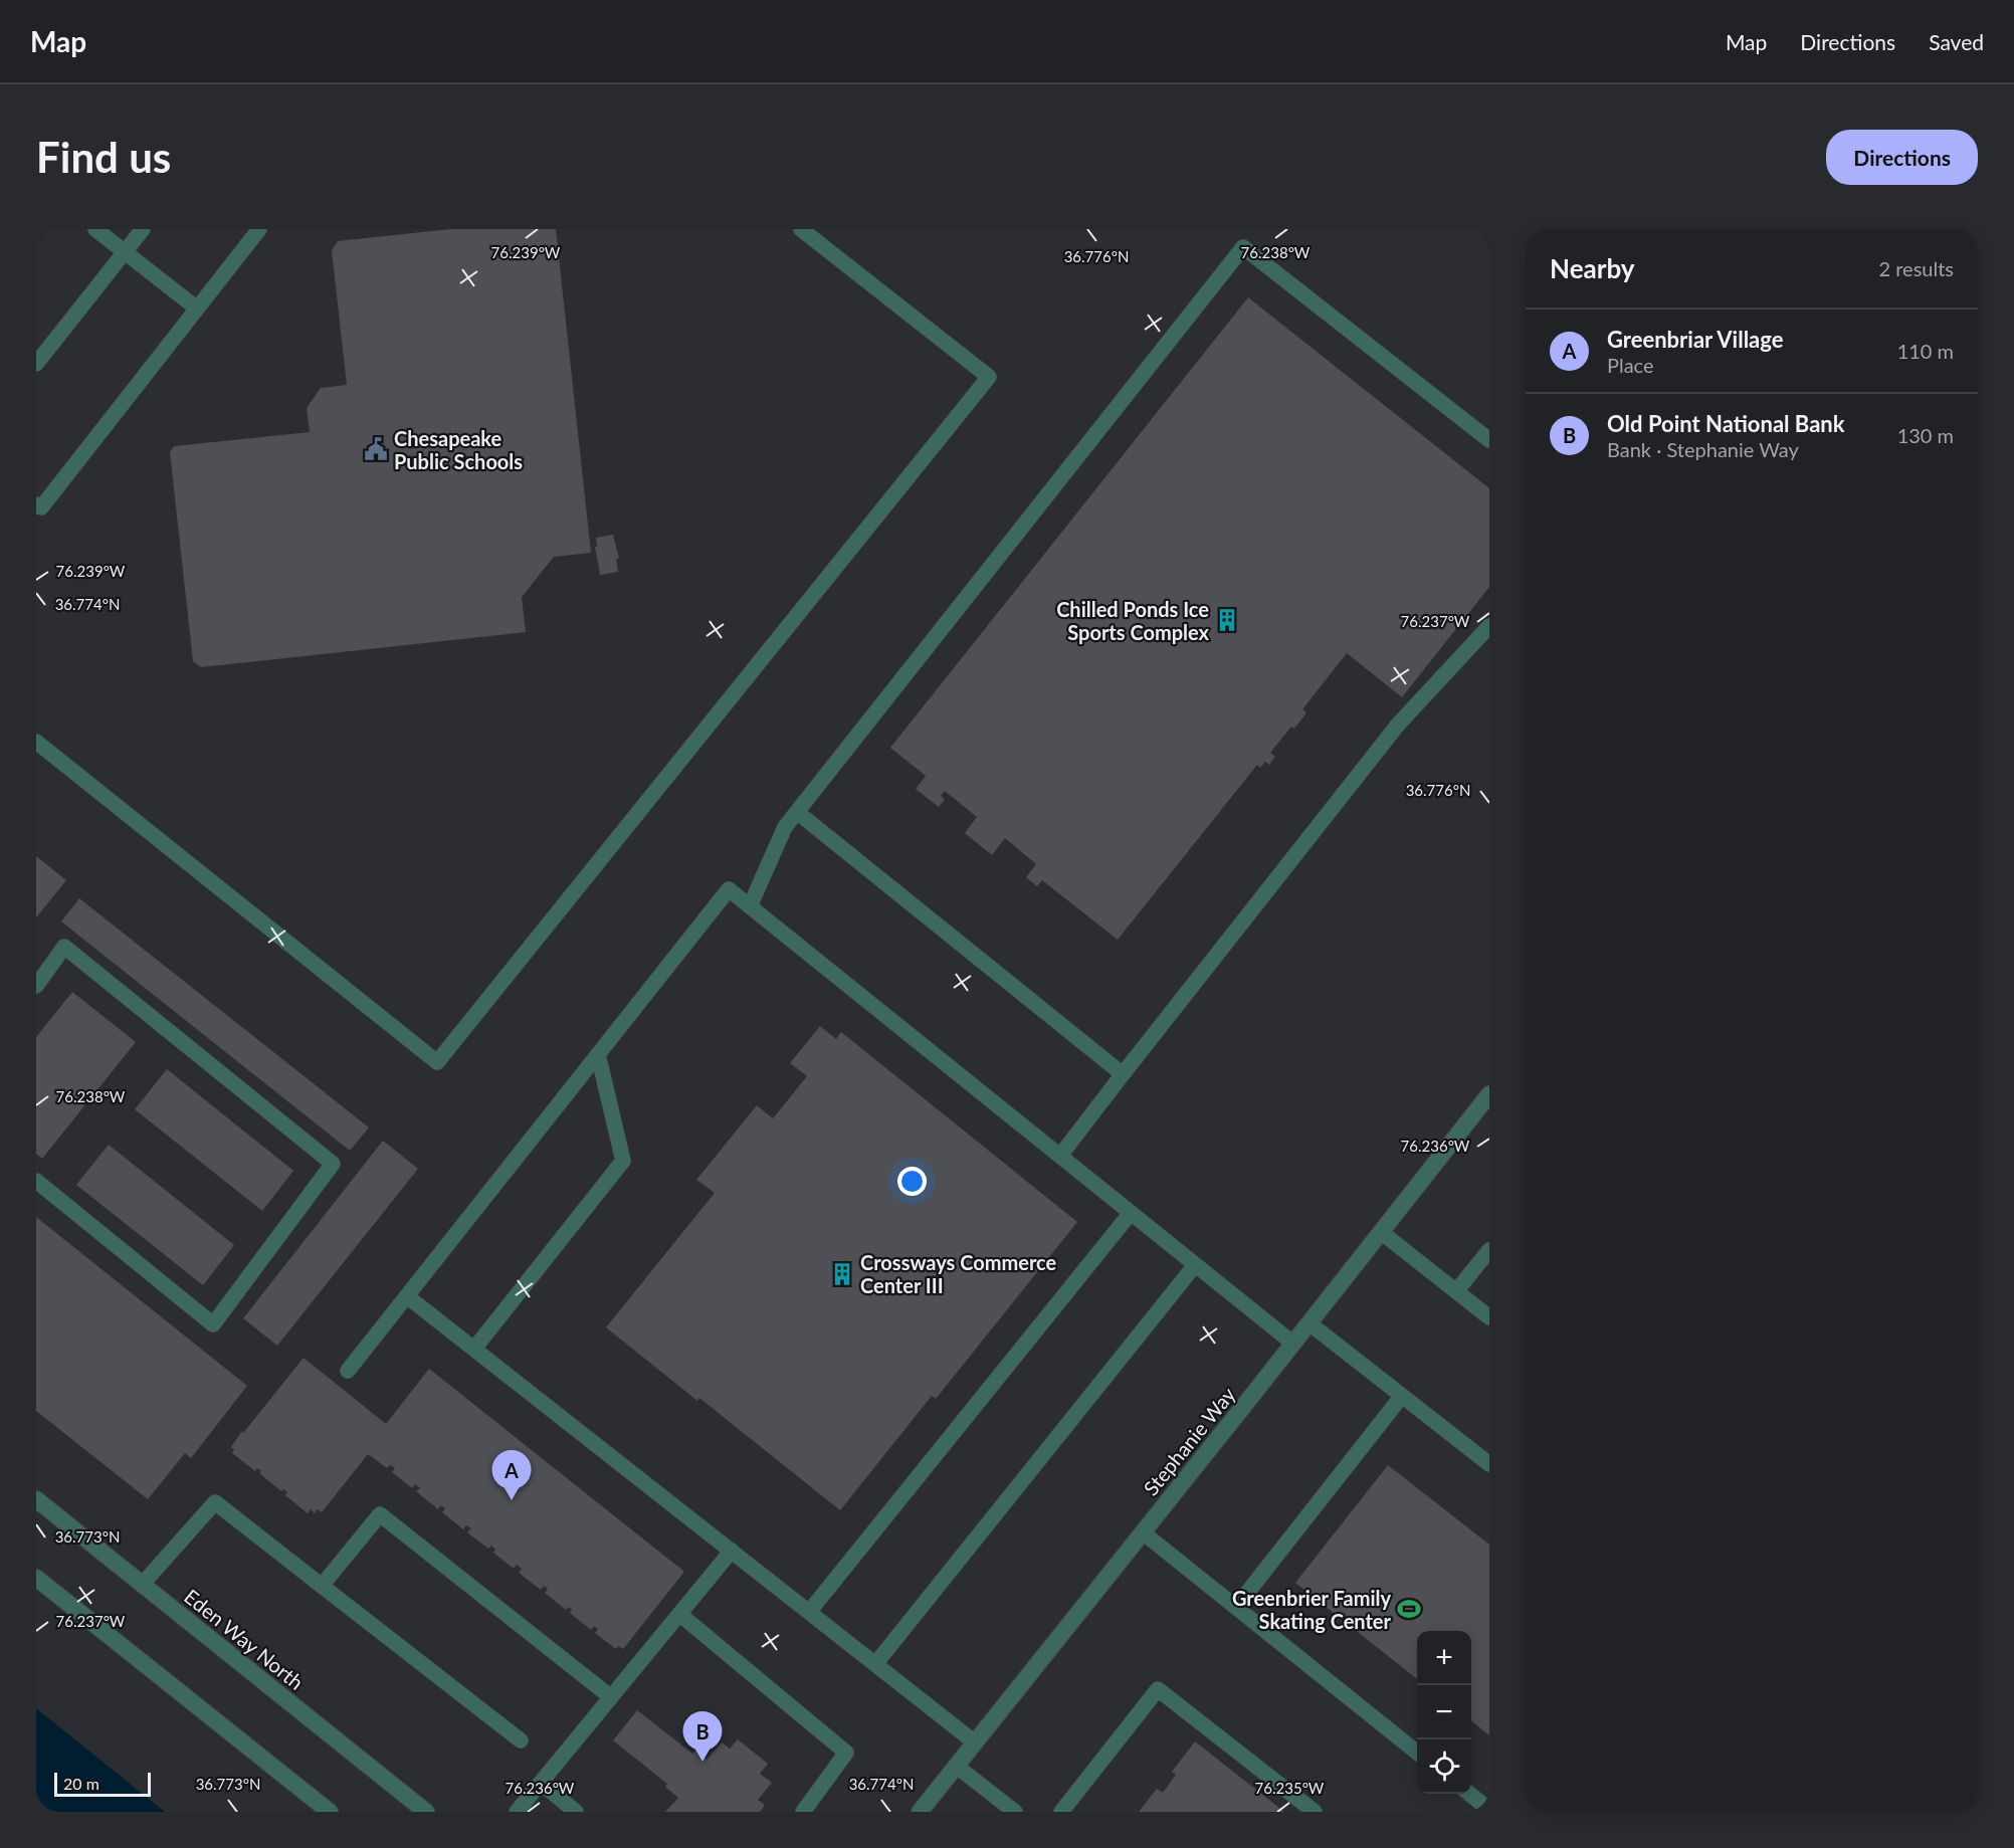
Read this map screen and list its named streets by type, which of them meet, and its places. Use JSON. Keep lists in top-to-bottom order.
{
  "streets": {
    "street": ["Stephanie Way", "Eden Way North"]
  },
  "places": {
    "public building": ["Chesapeake Public Schools"],
    "building": ["Chilled Ponds Ice Sports Complex", "Crossways Commerce Center III"],
    "sports": ["Greenbrier Family Skating Center"]
  },
  "scale_bar": "20 m",
  "page": {
    "header": "Map",
    "nav": ["Map", "Directions", "Saved"],
    "buttons": "Directions",
    "title": "Find us",
    "heading": ["Nearby", "2 results"],
    "list": [
      {
        "mark": "A",
        "name": "Greenbriar Village",
        "note": "Place",
        "value": "110 m"
      },
      {
        "mark": "B",
        "name": "Old Point National Bank",
        "note": "Bank · Stephanie Way",
        "value": "130 m"
      }
    ],
    "pins": ["A", "B"],
    "map_buttons": ["+", "−"],
    "scale": "20 m"
  },
  "coordinates": [
    "76.239°W",
    "76.238°W",
    "36.776°N",
    "36.774°N",
    "76.237°W",
    "76.236°W",
    "36.773°N",
    "76.235°W"
  ]
}
